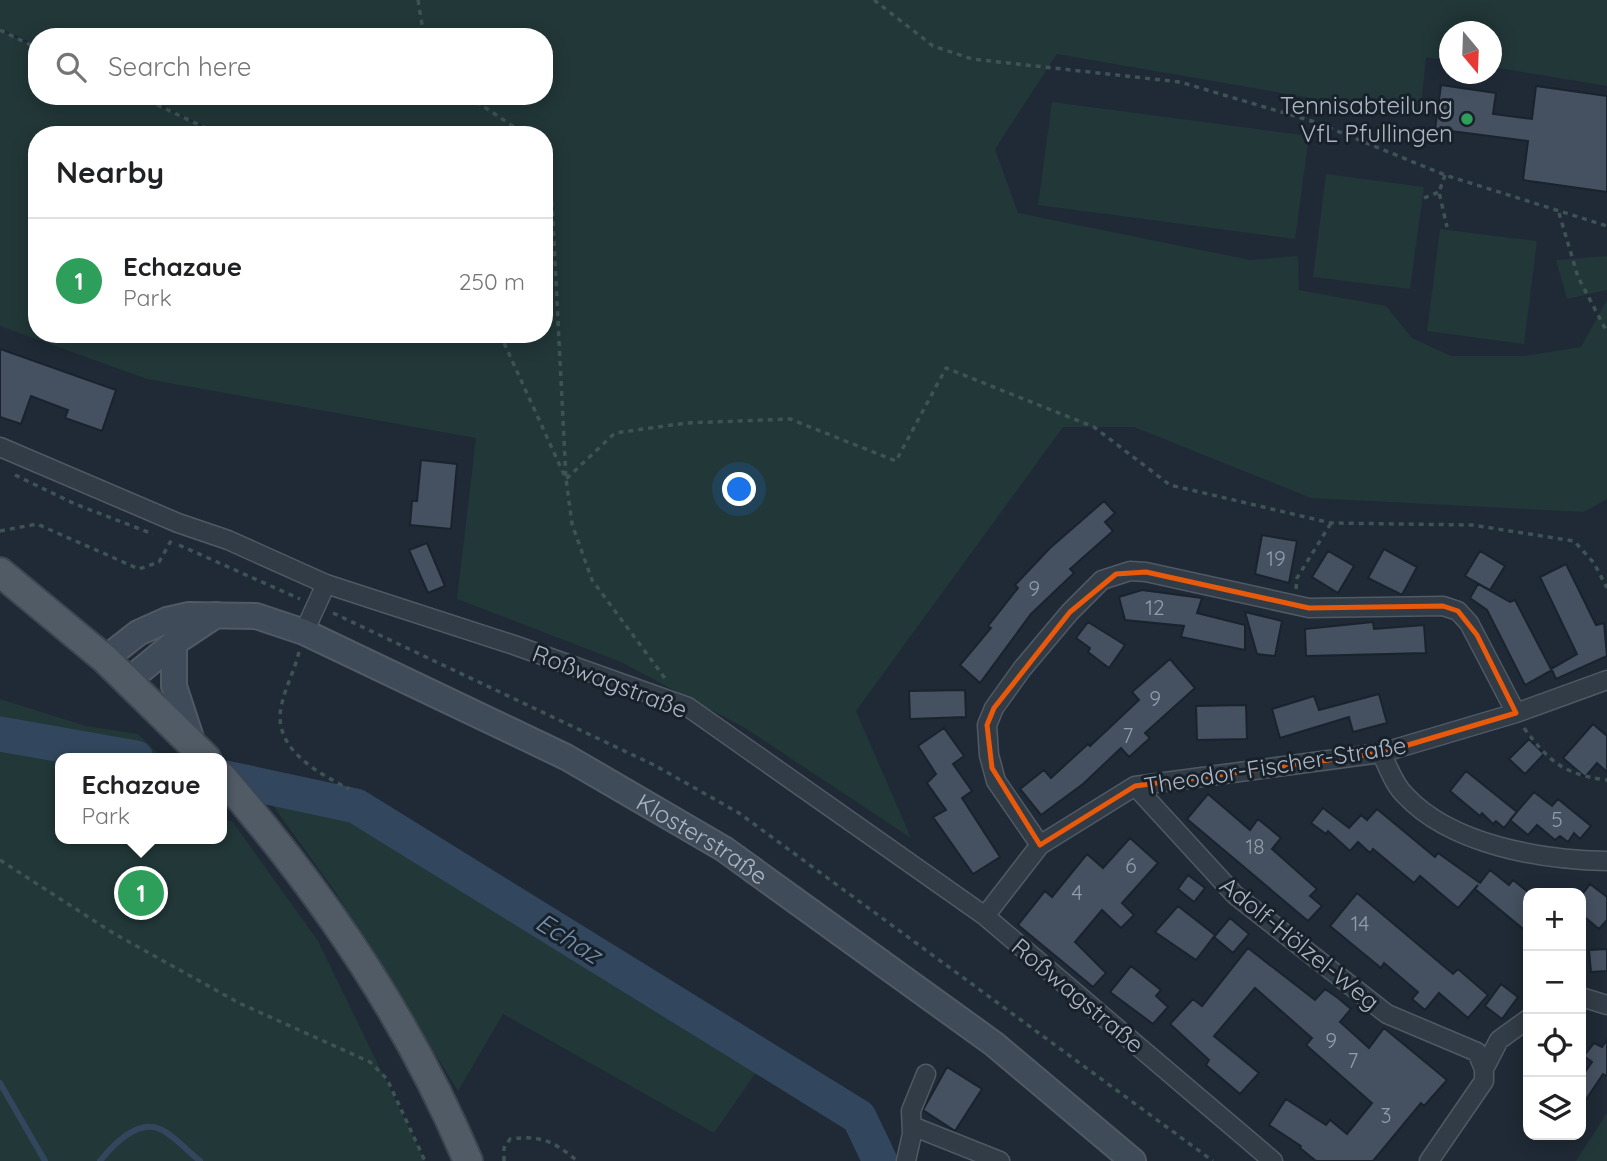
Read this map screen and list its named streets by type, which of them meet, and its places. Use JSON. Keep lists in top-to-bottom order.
{
  "streets": {
    "main road": ["Klosterstraße"],
    "street": ["Roßwagstraße", "Theodor-Fischer-Straße", "Adolf-Hölzel-Weg"]
  },
  "crossings": [
    ["Roßwagstraße", "Theodor-Fischer-Straße"],
    ["Theodor-Fischer-Straße", "Adolf-Hölzel-Weg"]
  ],
  "water": ["Echaz"],
  "places": ["Tennisabteilung VfL Pfullingen"],
  "house_numbers": [
    "19",
    "9",
    "12",
    "9",
    "7",
    "5",
    "18",
    "6",
    "4",
    "14",
    "9",
    "7",
    "3"
  ],
  "north": "bottom",
  "page": {
    "search": "Search here",
    "heading": "Nearby",
    "list": [
      {
        "mark": "1",
        "name": "Echazaue",
        "note": "Park",
        "value": "250 m"
      }
    ],
    "popup": ["Echazaue", "Park"],
    "pins": "1",
    "map_buttons": ["+", "−"]
  }
}
